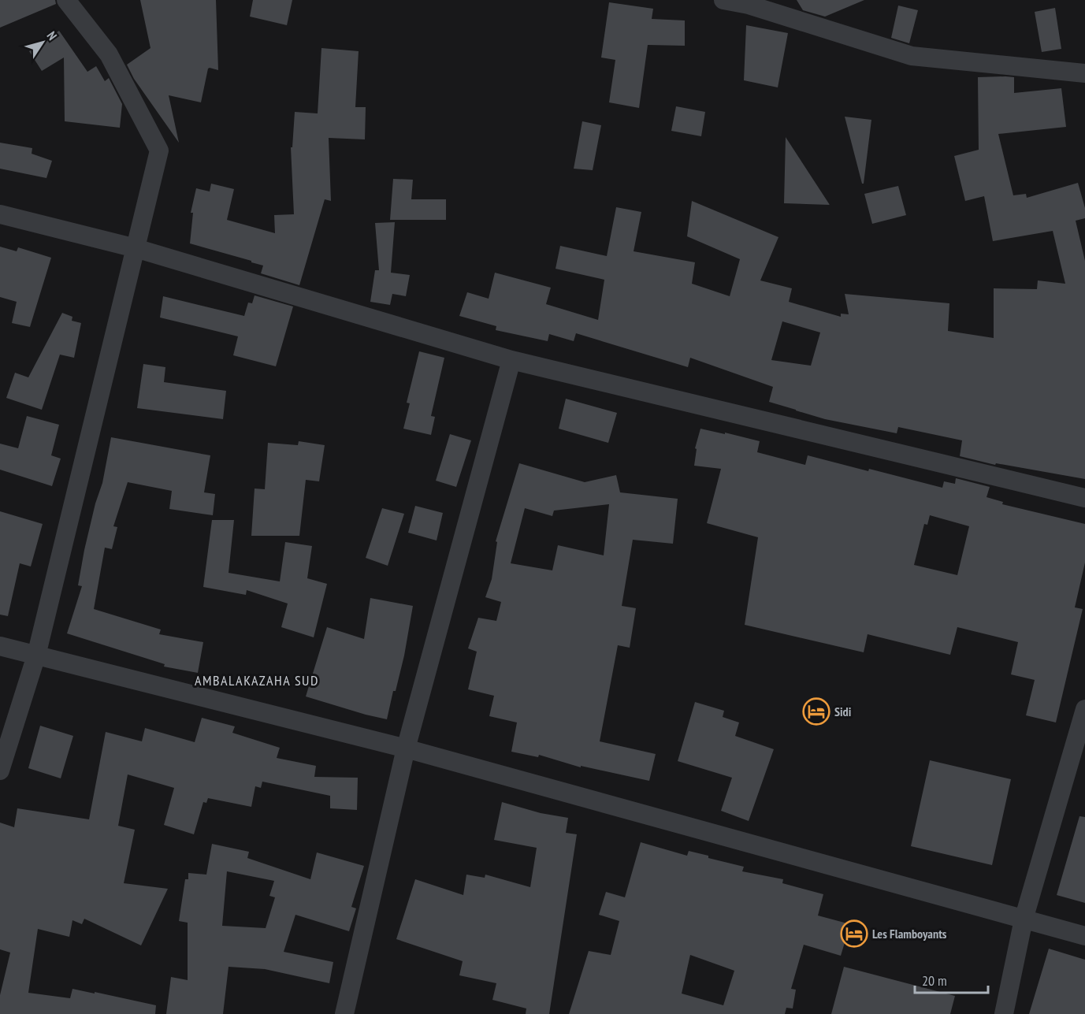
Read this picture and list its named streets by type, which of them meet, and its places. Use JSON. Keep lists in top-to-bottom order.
{
  "districts": ["AMBALAKAZAHA SUD"],
  "places": {
    "hotel": ["Sidi", "Les Flamboyants"]
  },
  "scale_bar": "20 m",
  "north": "top right"
}
